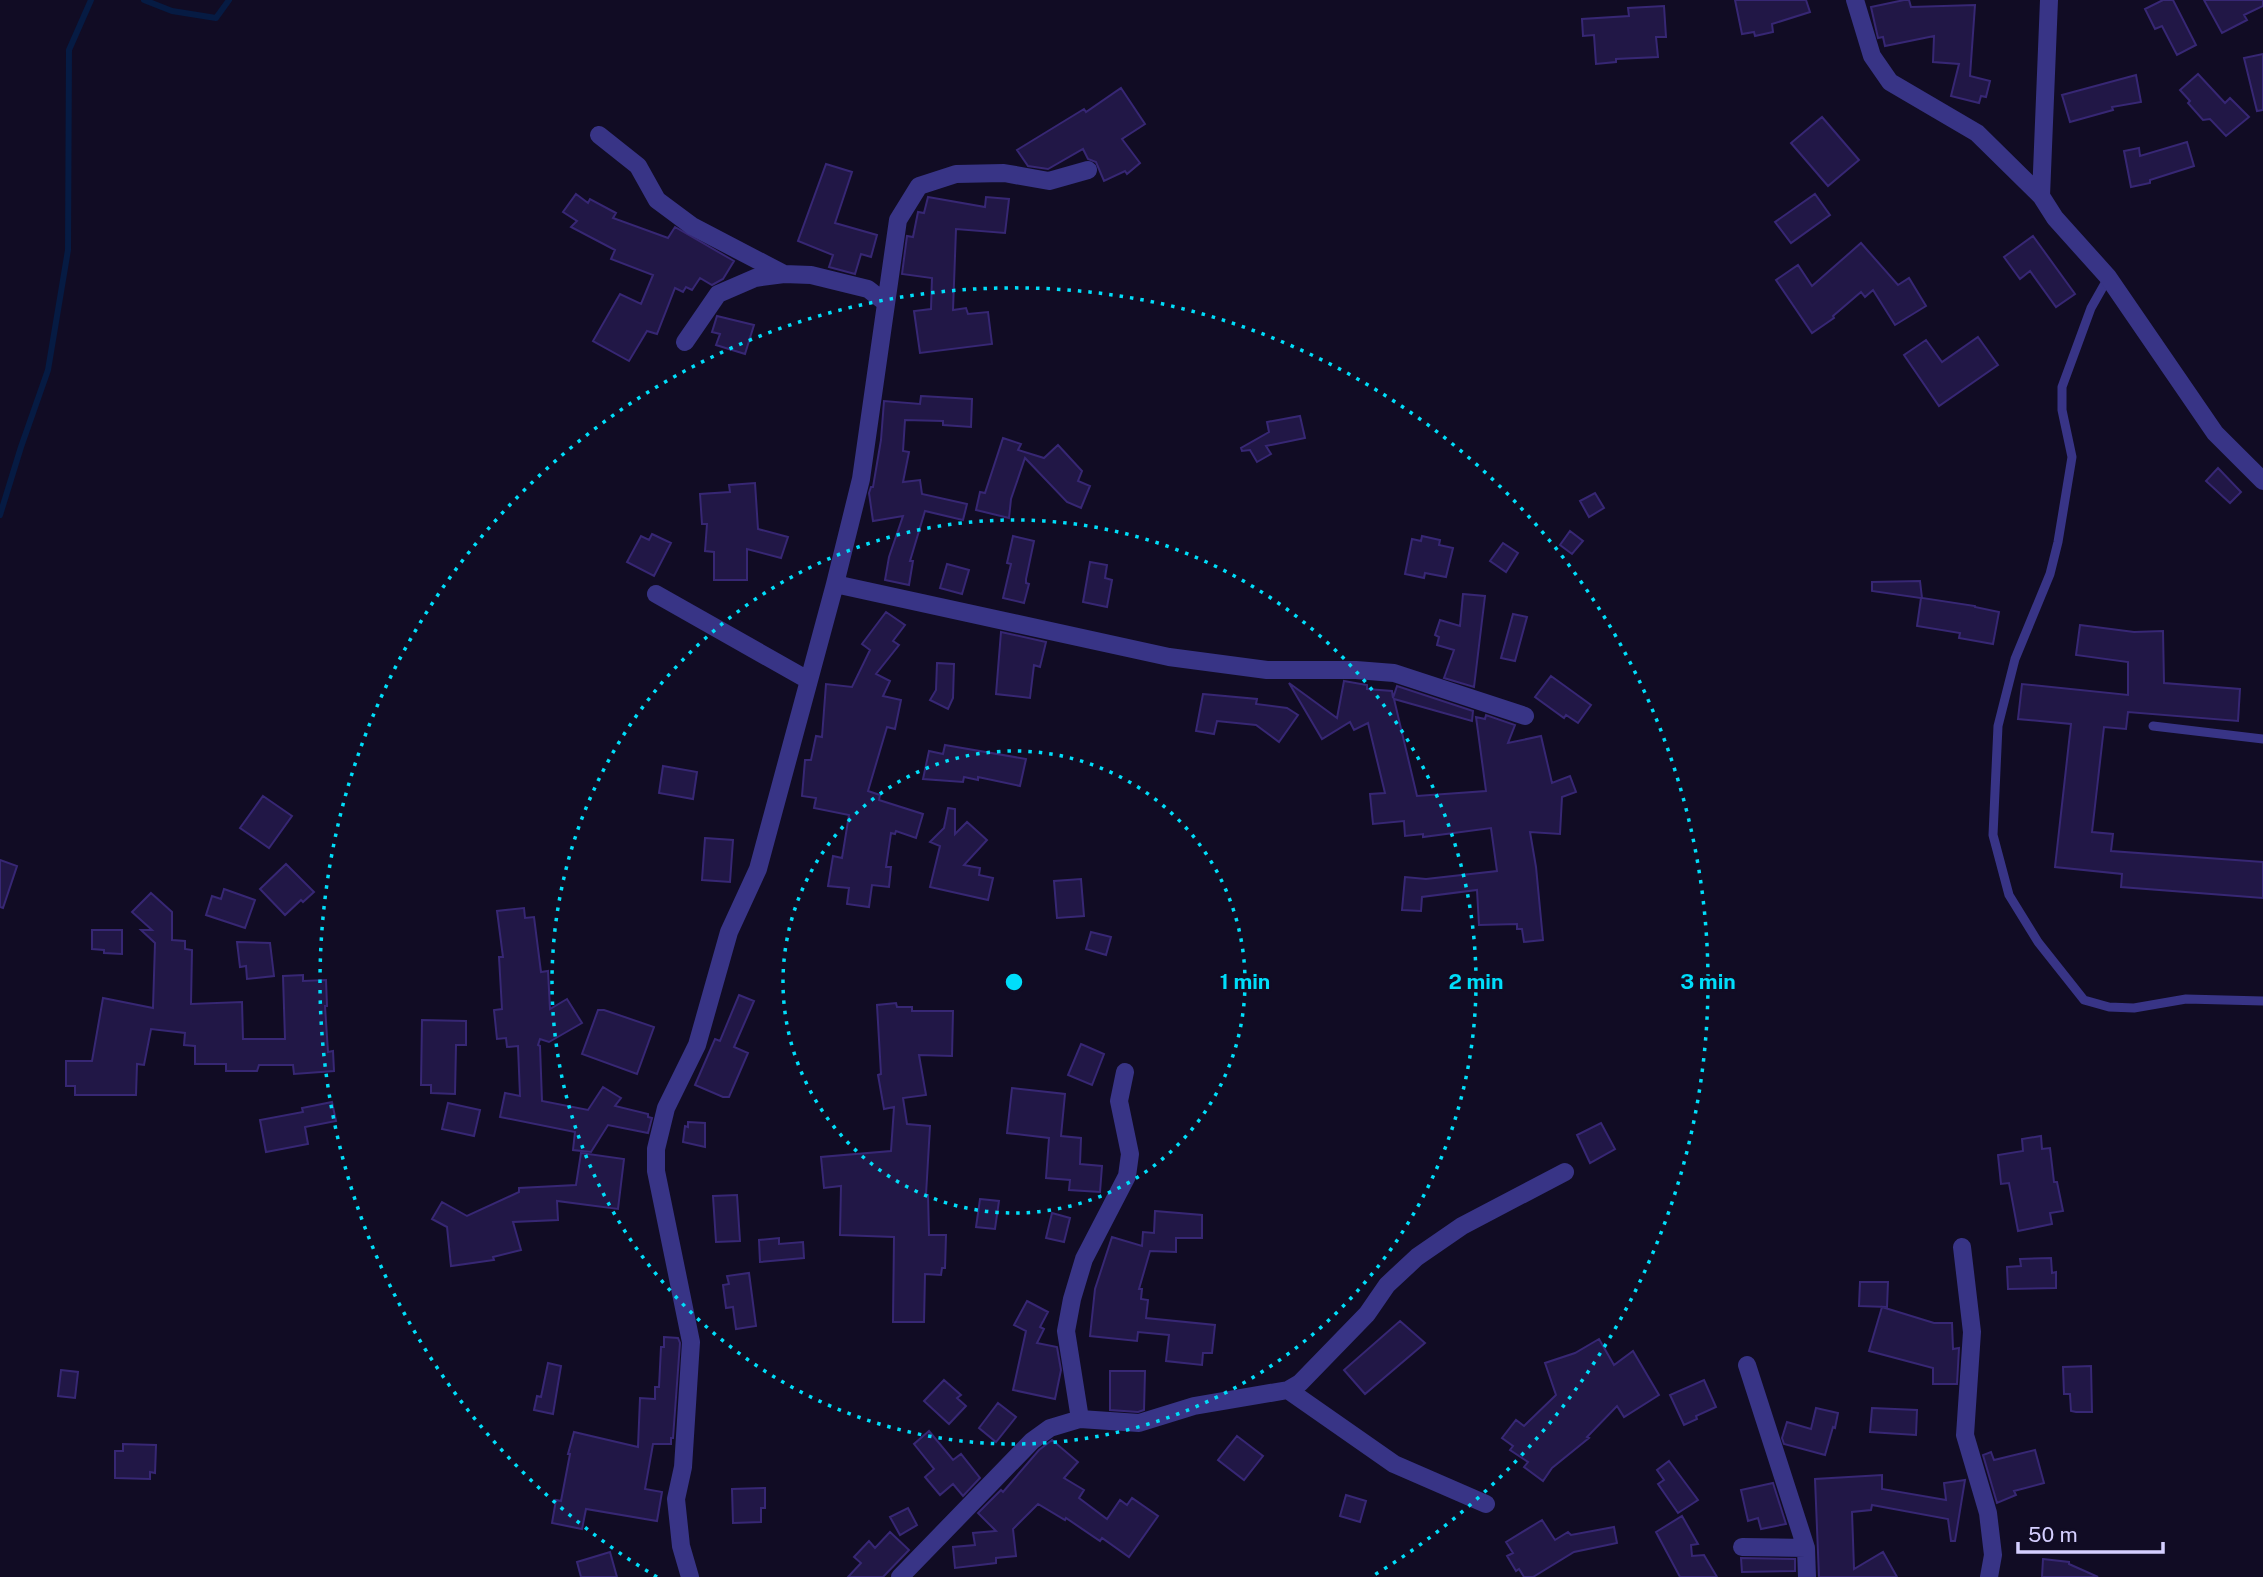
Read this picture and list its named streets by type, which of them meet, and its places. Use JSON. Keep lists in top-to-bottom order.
{
  "scale_bar": "50 m",
  "rings": ["1 min", "2 min", "3 min"]
}
